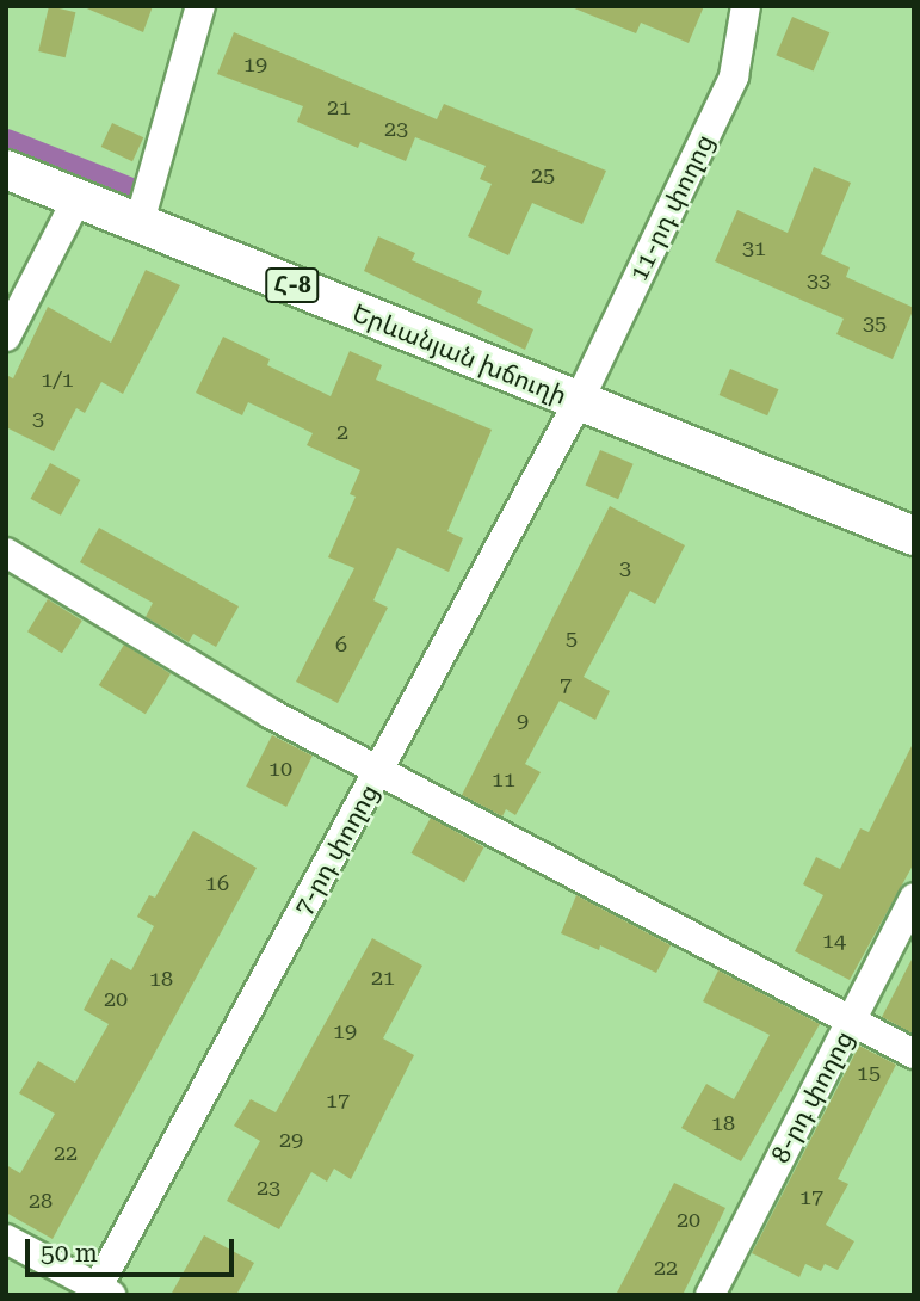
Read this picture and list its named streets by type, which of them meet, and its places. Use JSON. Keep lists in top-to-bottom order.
{
  "streets": {
    "main road": ["Հ-8", "Երևանյան խճուղի"],
    "street": ["11-րդ փողոց", "7-րդ փողոց", "8-րդ փողոց"]
  },
  "crossings": [
    ["11-րդ փողոց", "Երևանյան խճուղի"],
    ["11-րդ փողոց", "7-րդ փողոց"],
    ["Երևանյան խճուղի", "7-րդ փողոց"]
  ],
  "house_numbers": [
    "19",
    "21",
    "23",
    "25",
    "31",
    "33",
    "35",
    "1/1",
    "3",
    "2",
    "3",
    "5",
    "6",
    "7",
    "9",
    "10",
    "11",
    "16",
    "14",
    "21",
    "18",
    "20",
    "19",
    "15",
    "17",
    "18",
    "29",
    "22",
    "23",
    "17",
    "28",
    "20",
    "22"
  ],
  "scale_bar": "50 m"
}
